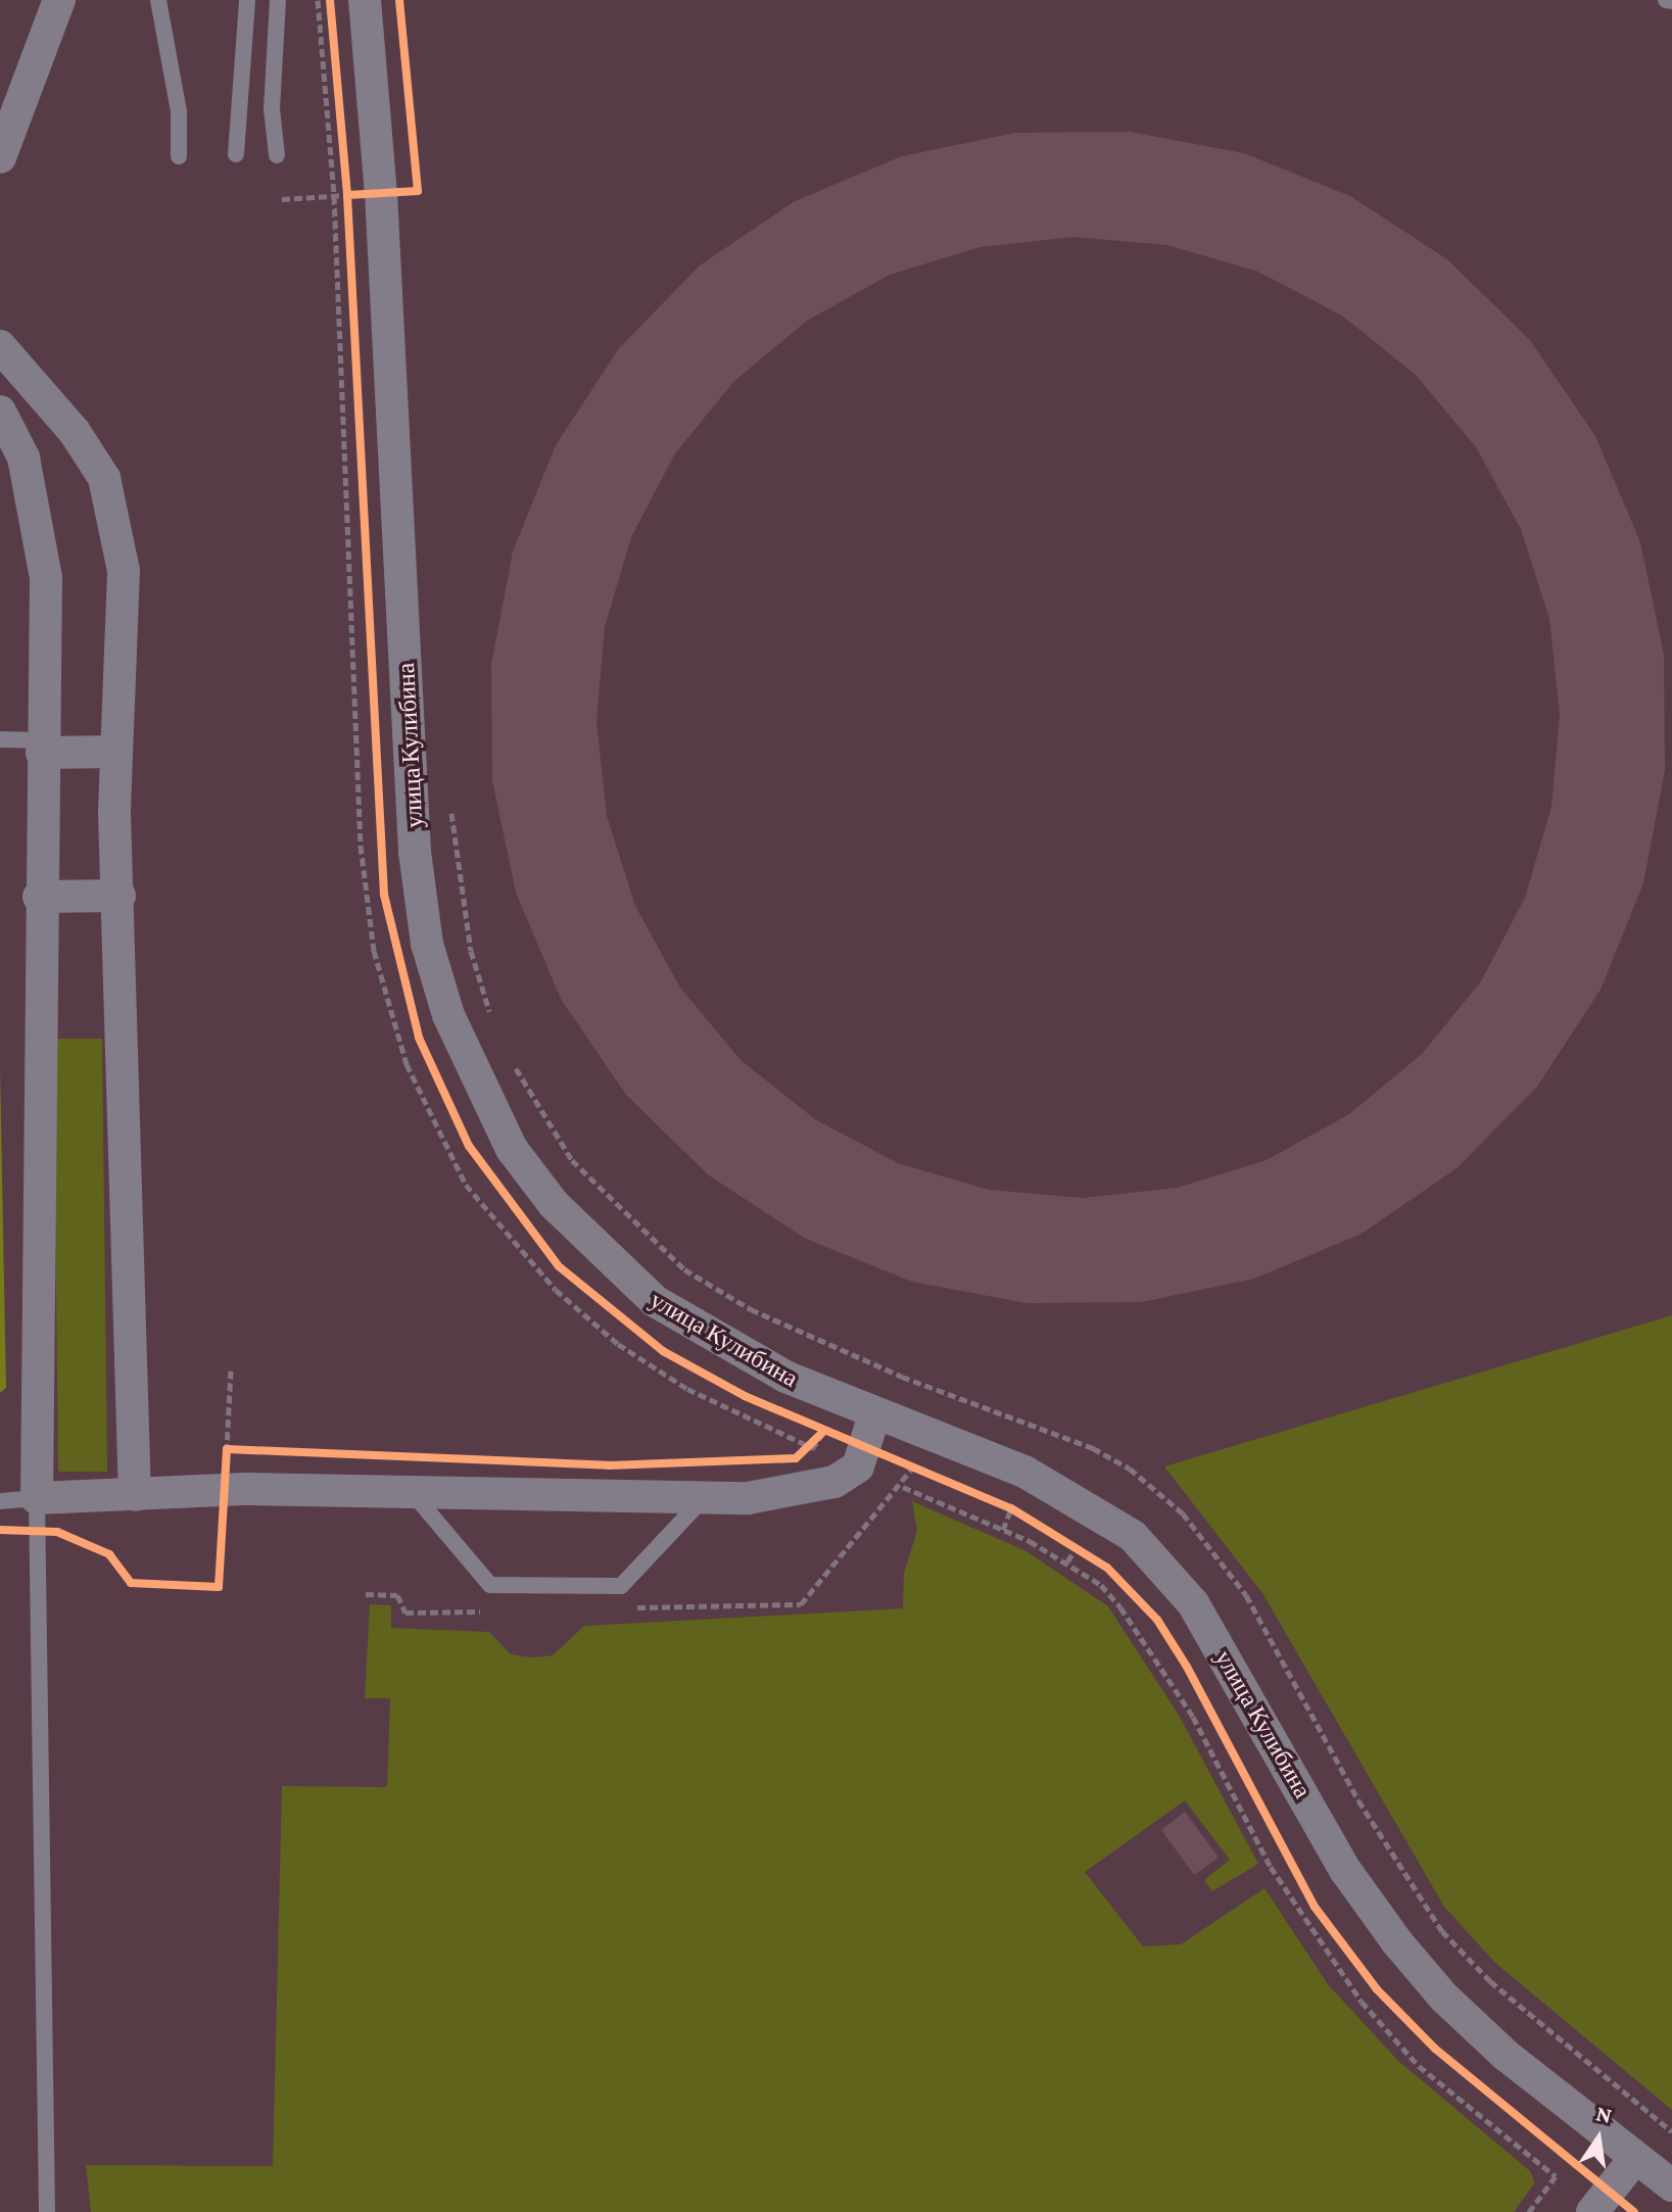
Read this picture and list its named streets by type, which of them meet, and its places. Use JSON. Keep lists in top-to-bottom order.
{
  "streets": {
    "street": ["улица Кулибина"]
  },
  "north": "top"
}
